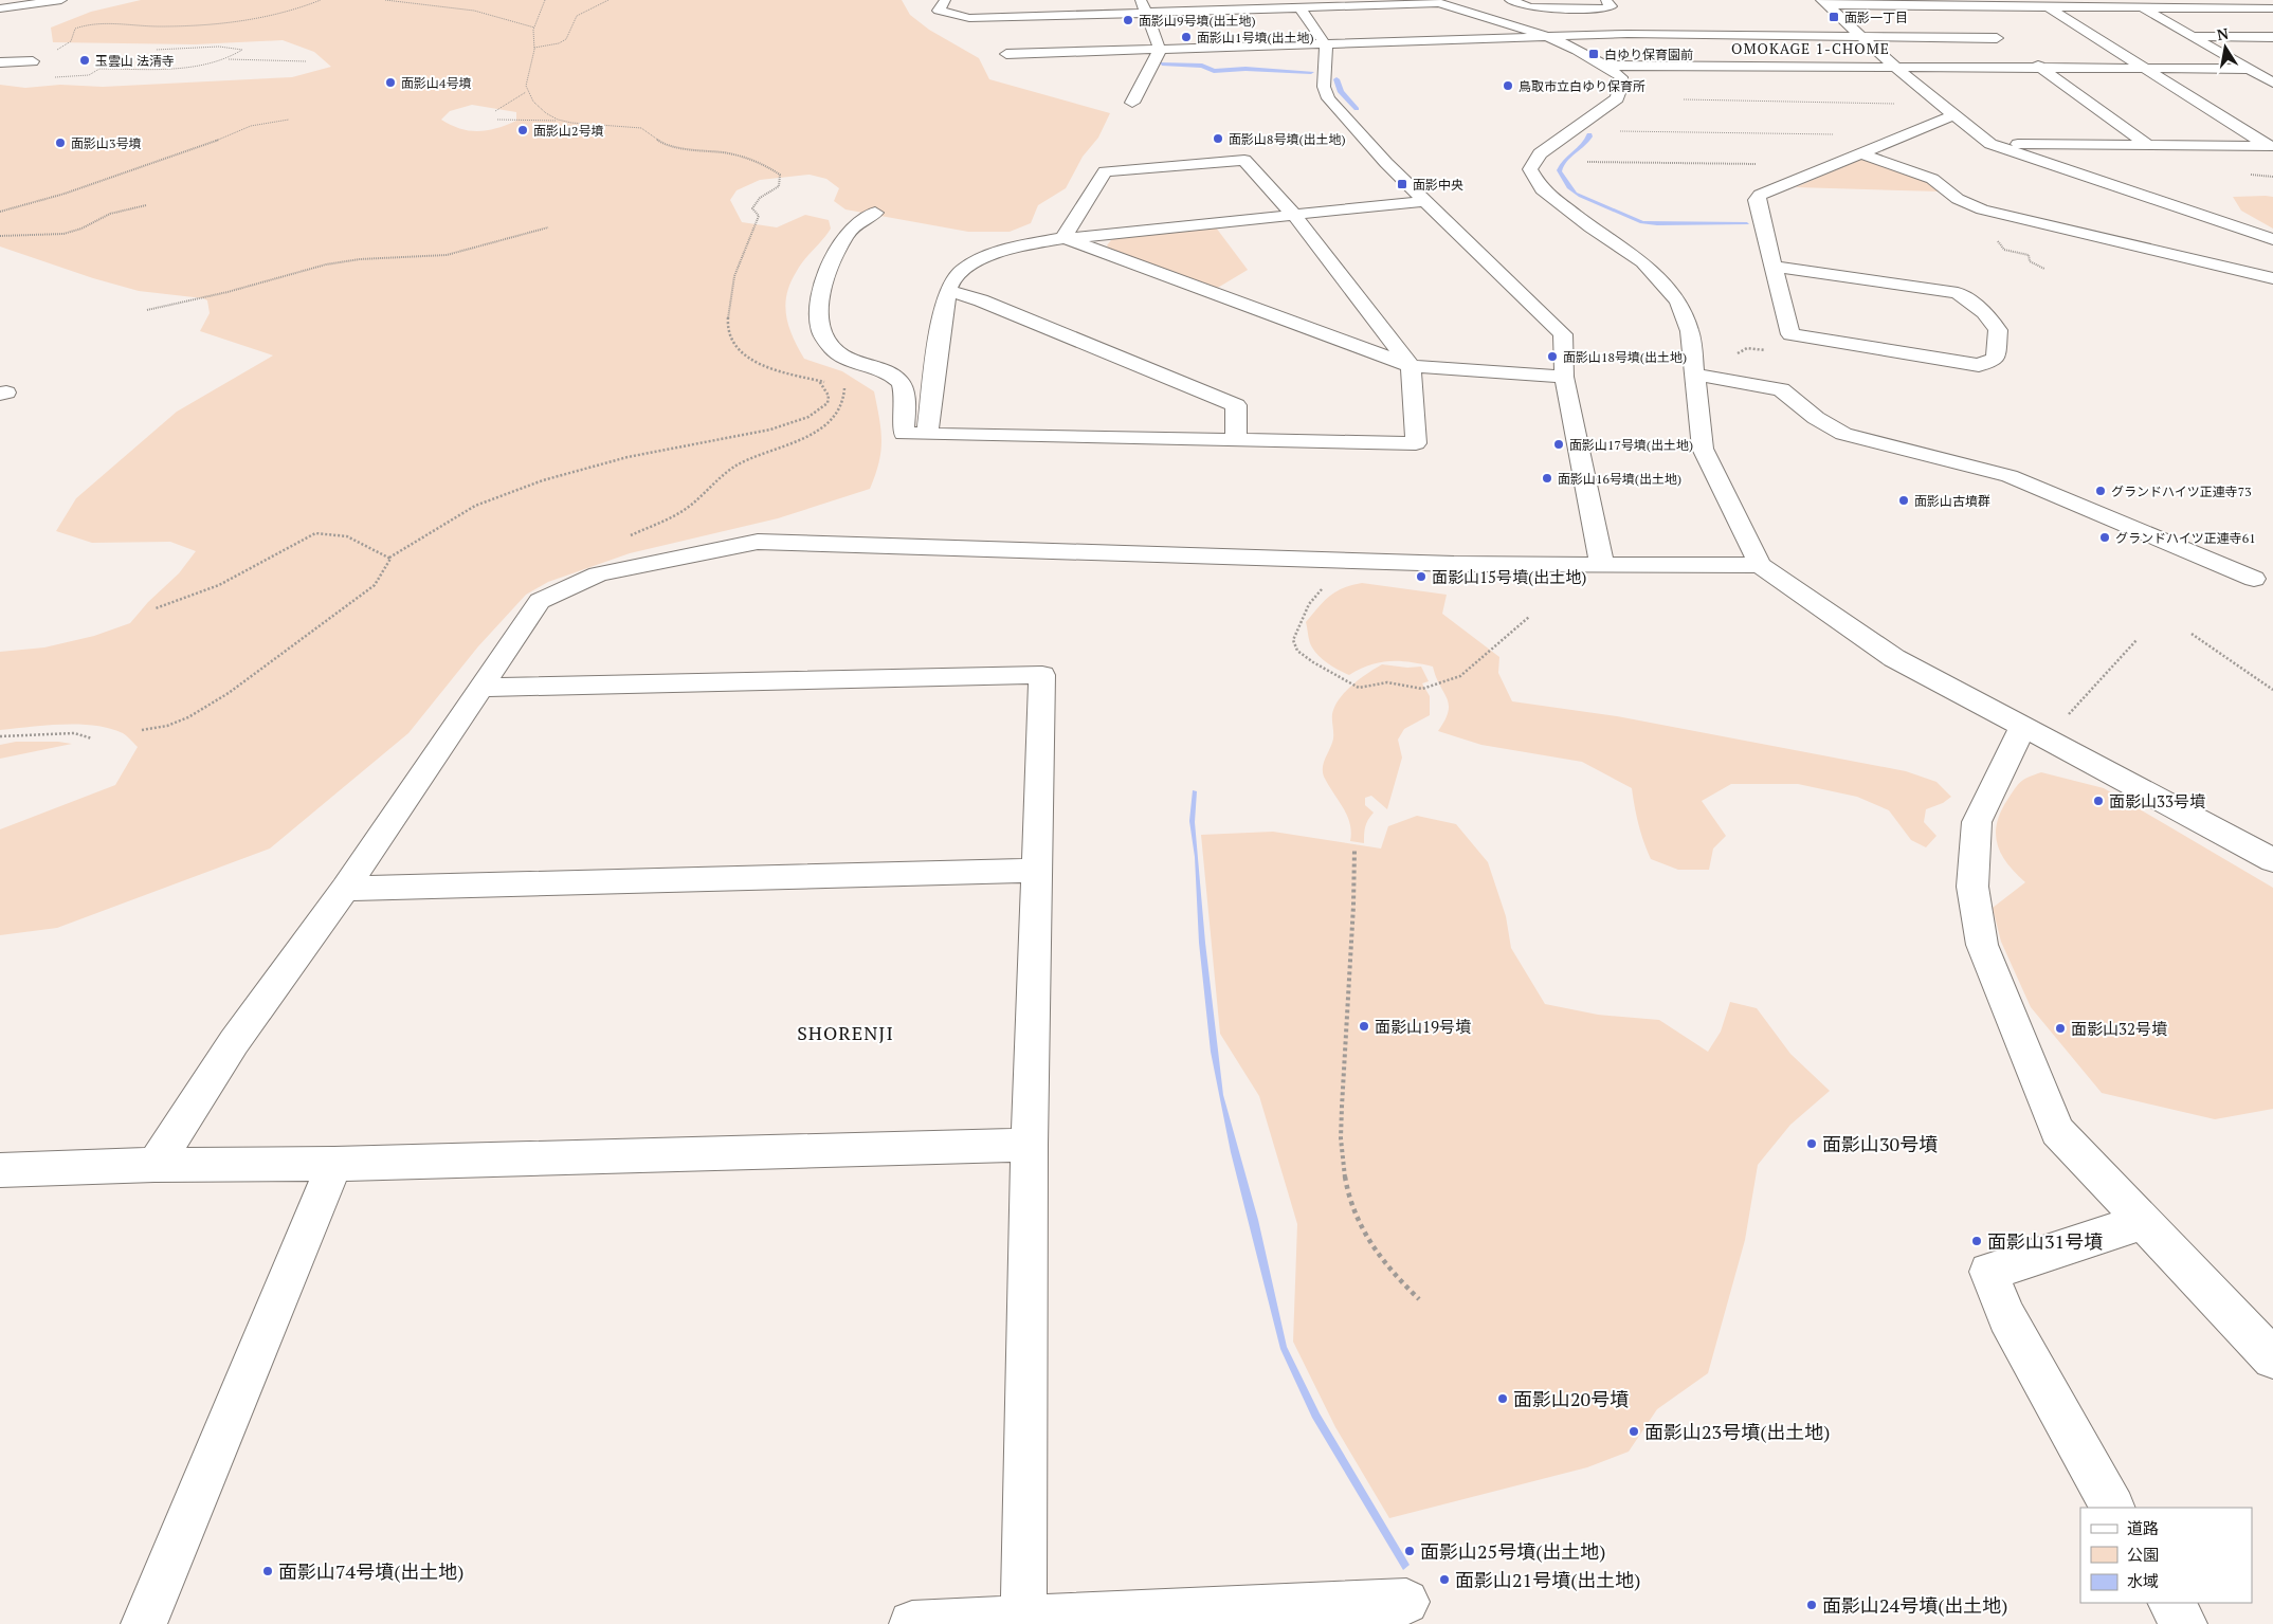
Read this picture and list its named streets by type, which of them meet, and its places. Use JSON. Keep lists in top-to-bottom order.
{
  "districts": ["OMOKAGE 1-CHOME", "SHORENJI"],
  "places": {
    "transit": ["面影一丁目", "白ゆり保育園前", "面影中央"],
    "other": [
      "面影山9号墳(出土地)",
      "面影山1号墳(出土地)",
      "玉雲山 法清寺",
      "面影山4号墳",
      "鳥取市立白ゆり保育所",
      "面影山2号墳",
      "面影山8号墳(出土地)",
      "面影山3号墳",
      "面影山18号墳(出土地)",
      "面影山17号墳(出土地)",
      "面影山16号墳(出土地)",
      "グランドハイツ正連寺73",
      "面影山古墳群",
      "グランドハイツ正連寺61",
      "面影山15号墳(出土地)",
      "面影山33号墳",
      "面影山19号墳",
      "面影山32号墳",
      "面影山30号墳",
      "面影山31号墳",
      "面影山20号墳",
      "面影山23号墳(出土地)",
      "面影山25号墳(出土地)",
      "面影山74号墳(出土地)",
      "面影山21号墳(出土地)",
      "面影山24号墳(出土地)"
    ]
  },
  "legend": ["道路", "公園", "水域"],
  "north": "top"
}
